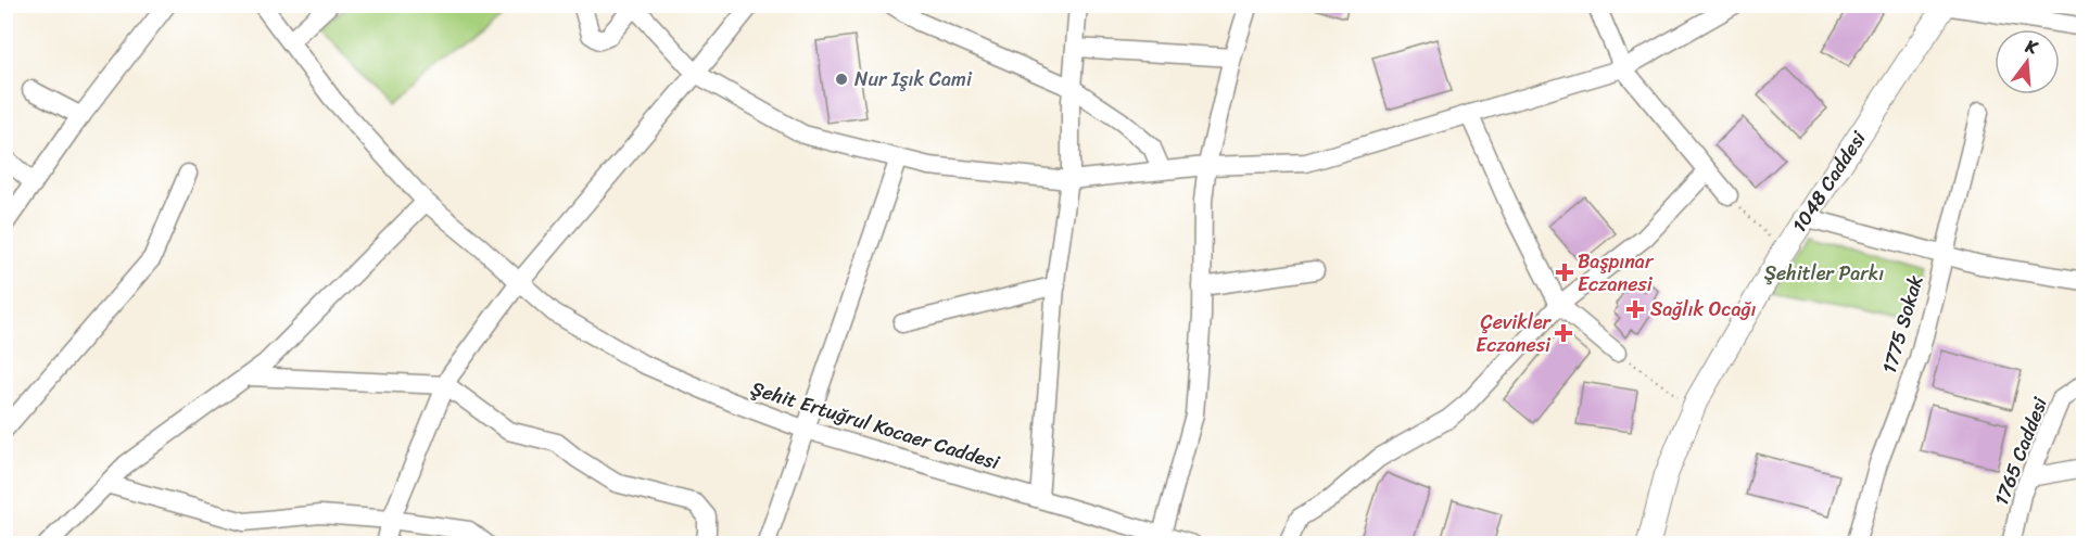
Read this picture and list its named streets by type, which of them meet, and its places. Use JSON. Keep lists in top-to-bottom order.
{
  "streets": {
    "main road": ["1048 Caddesi"],
    "street": ["1775 Sokak", "Şehit Ertuğrul Kocaer Caddesi", "1765 Caddesi"]
  },
  "parks": ["Şehitler Parkı"],
  "places": {
    "other": ["Nur Işık Cami"],
    "health": ["Başpınar Eczanesi", "Sağlık Ocağı", "Çevikler Eczanesi"]
  },
  "north": "top"
}
